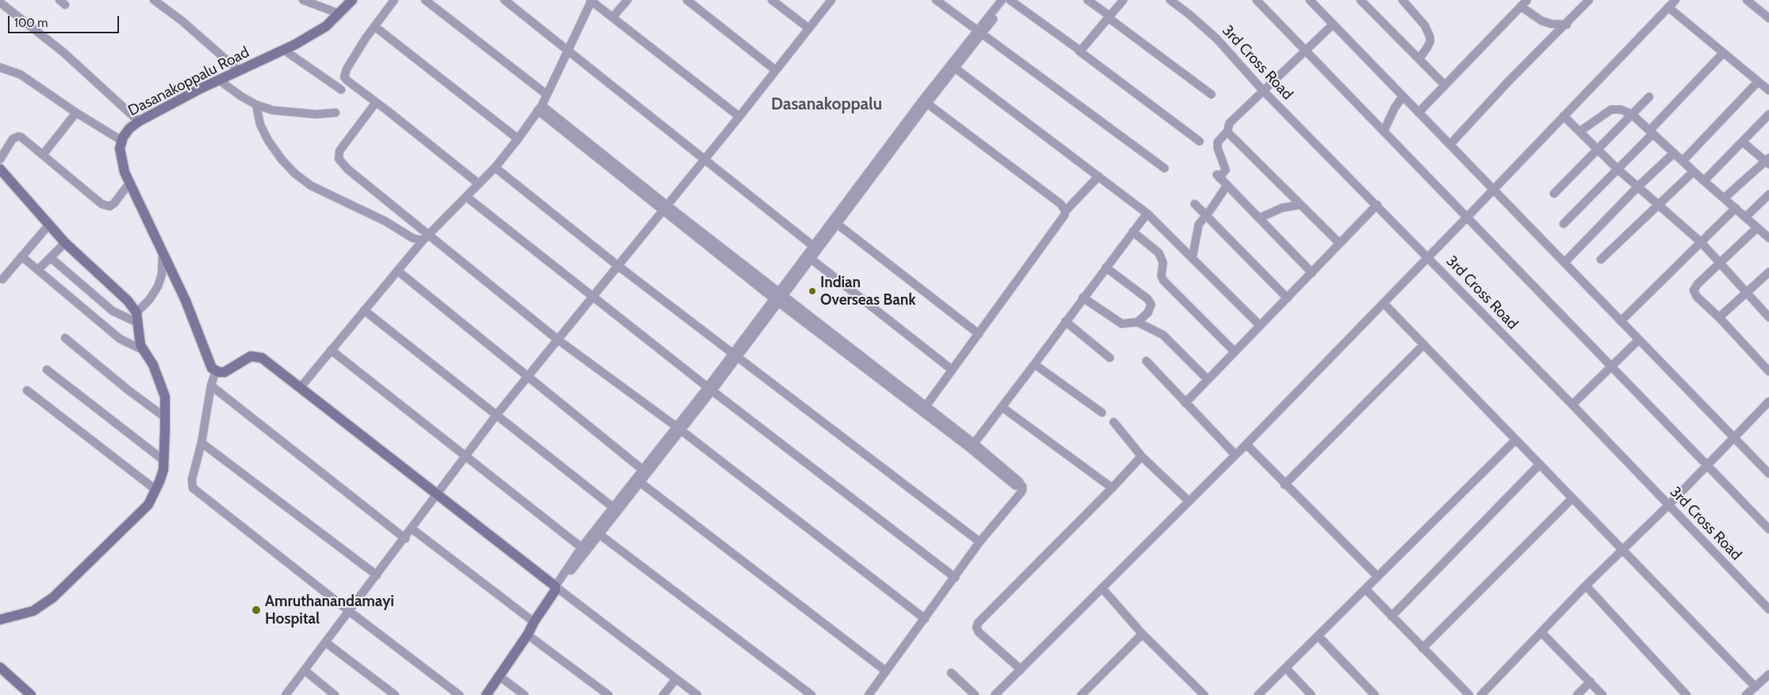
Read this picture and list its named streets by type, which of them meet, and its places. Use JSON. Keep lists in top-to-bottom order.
{
  "streets": {
    "street": ["3rd Cross Road", "Dasanakoppalu Road"]
  },
  "districts": ["Dasanakoppalu"],
  "places": ["Indian Overseas Bank", "Amruthanandamayi Hospital"],
  "scale_bar": "100 m"
}
